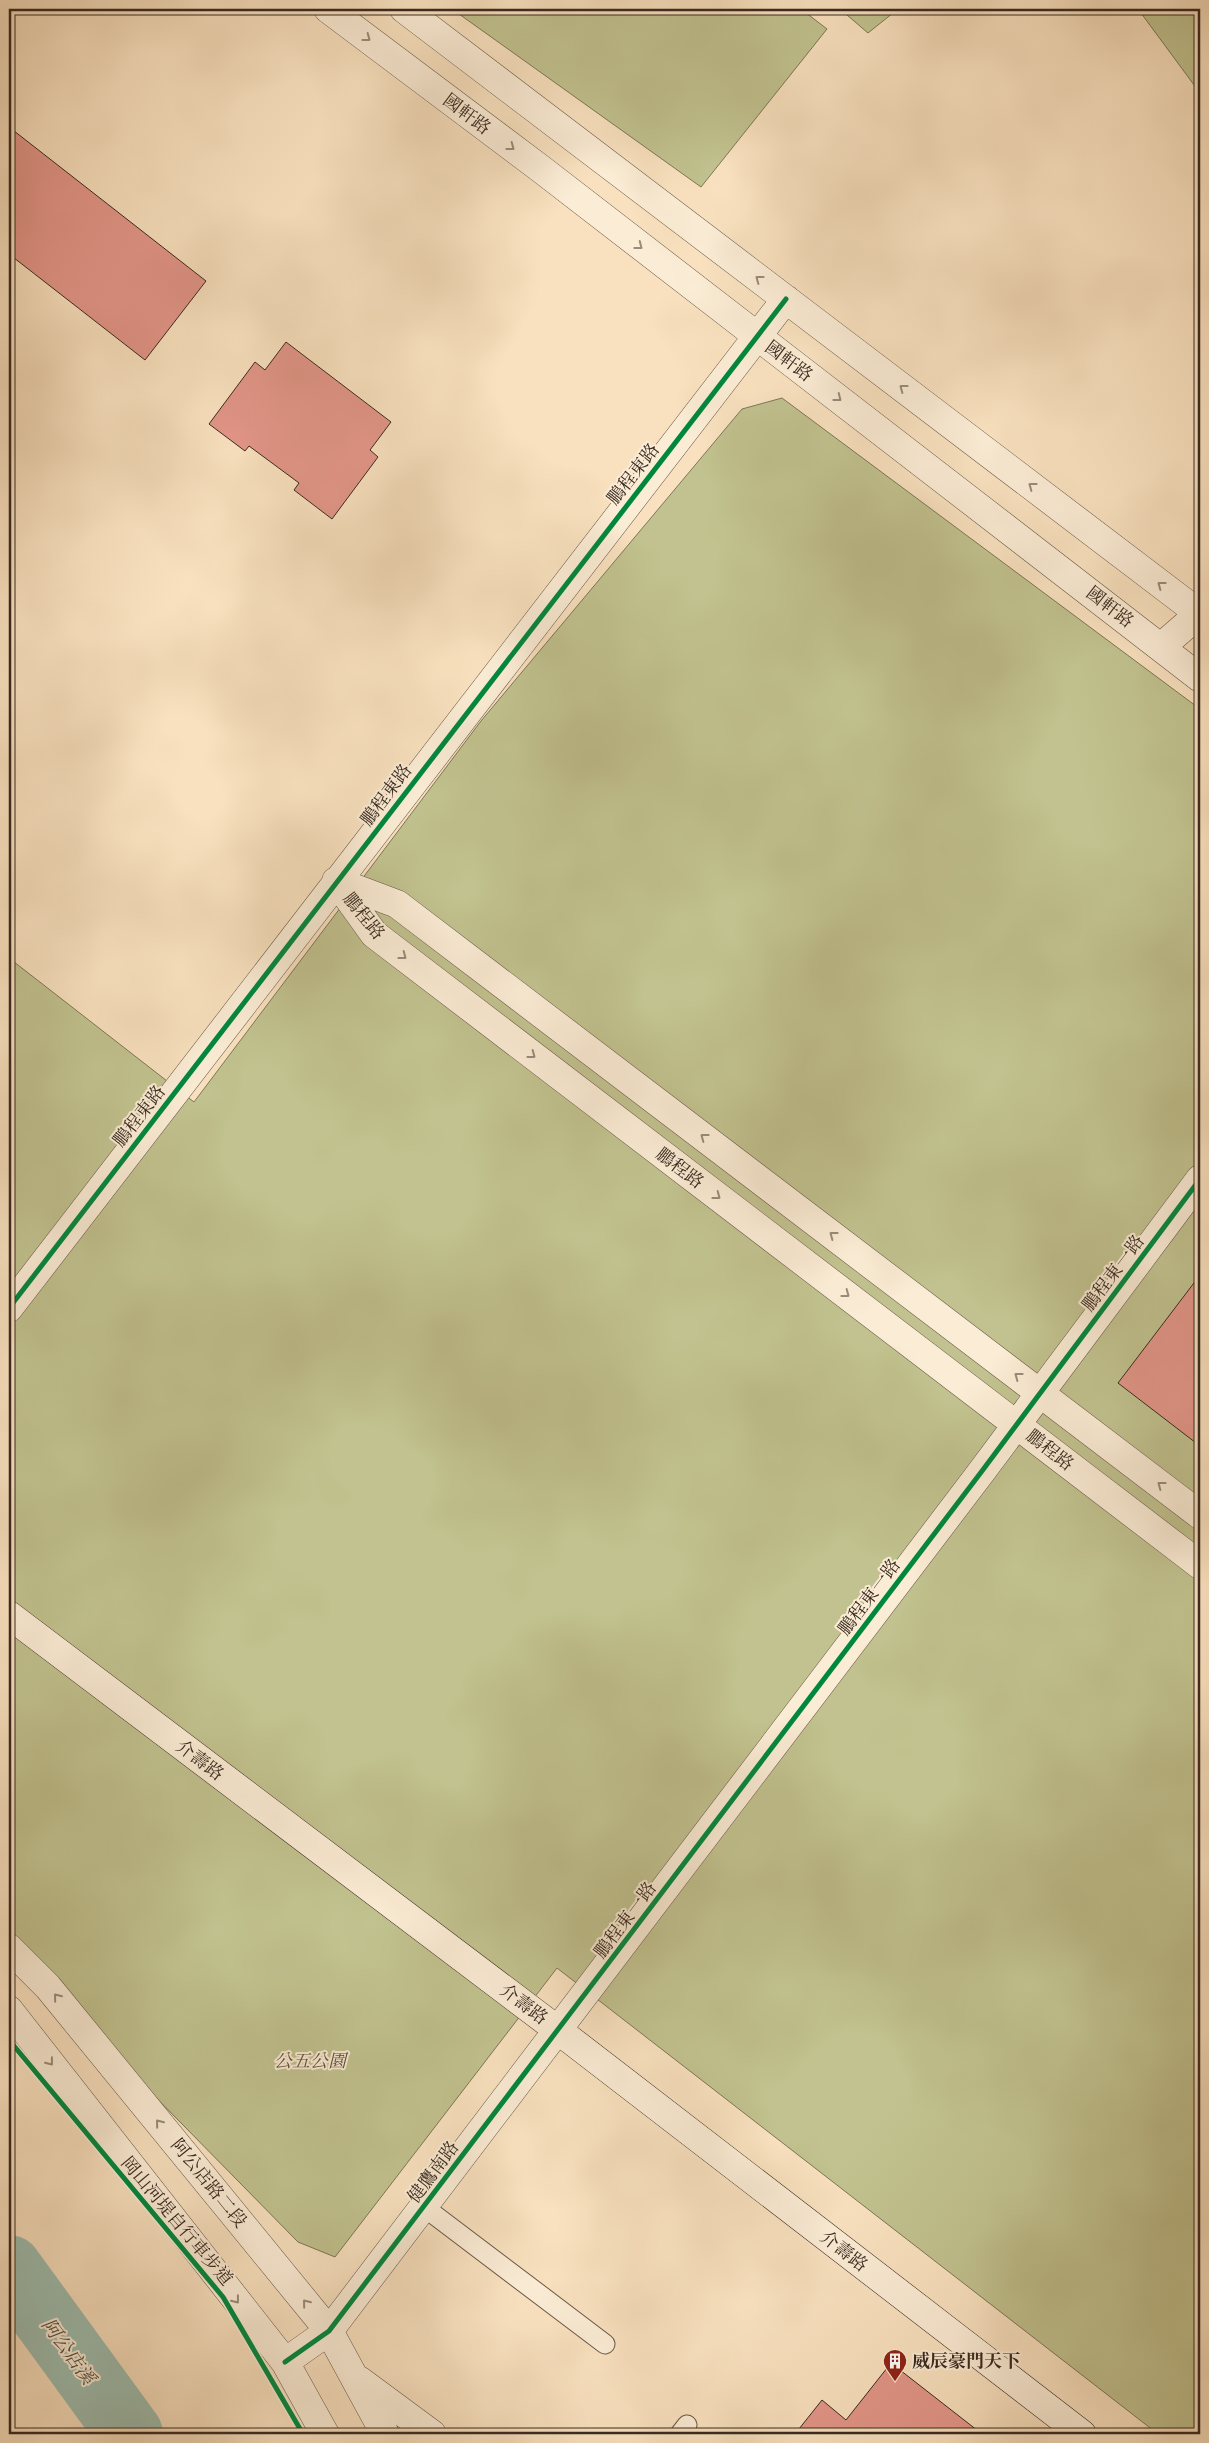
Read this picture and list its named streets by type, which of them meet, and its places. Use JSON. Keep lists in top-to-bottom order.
{
  "streets": {
    "street": [
      "國軒路",
      "鵬程東路",
      "鵬程路",
      "鵬程東一路",
      "介壽路",
      "健鷹南路",
      "阿公店路二段"
    ],
    "cycle path": ["岡山河堤自行車步道"]
  },
  "crossings": [
    ["國軒路", "鵬程東路"],
    ["鵬程東路", "鵬程路"],
    ["鵬程路", "鵬程東一路"],
    ["鵬程東一路", "介壽路"],
    ["鵬程東一路", "健鷹南路"],
    ["介壽路", "健鷹南路"],
    ["健鷹南路", "阿公店路二段"]
  ],
  "water": ["阿公店溪"],
  "parks": ["公五公園"],
  "places": {
    "building": ["威辰豪門天下"]
  }
}
